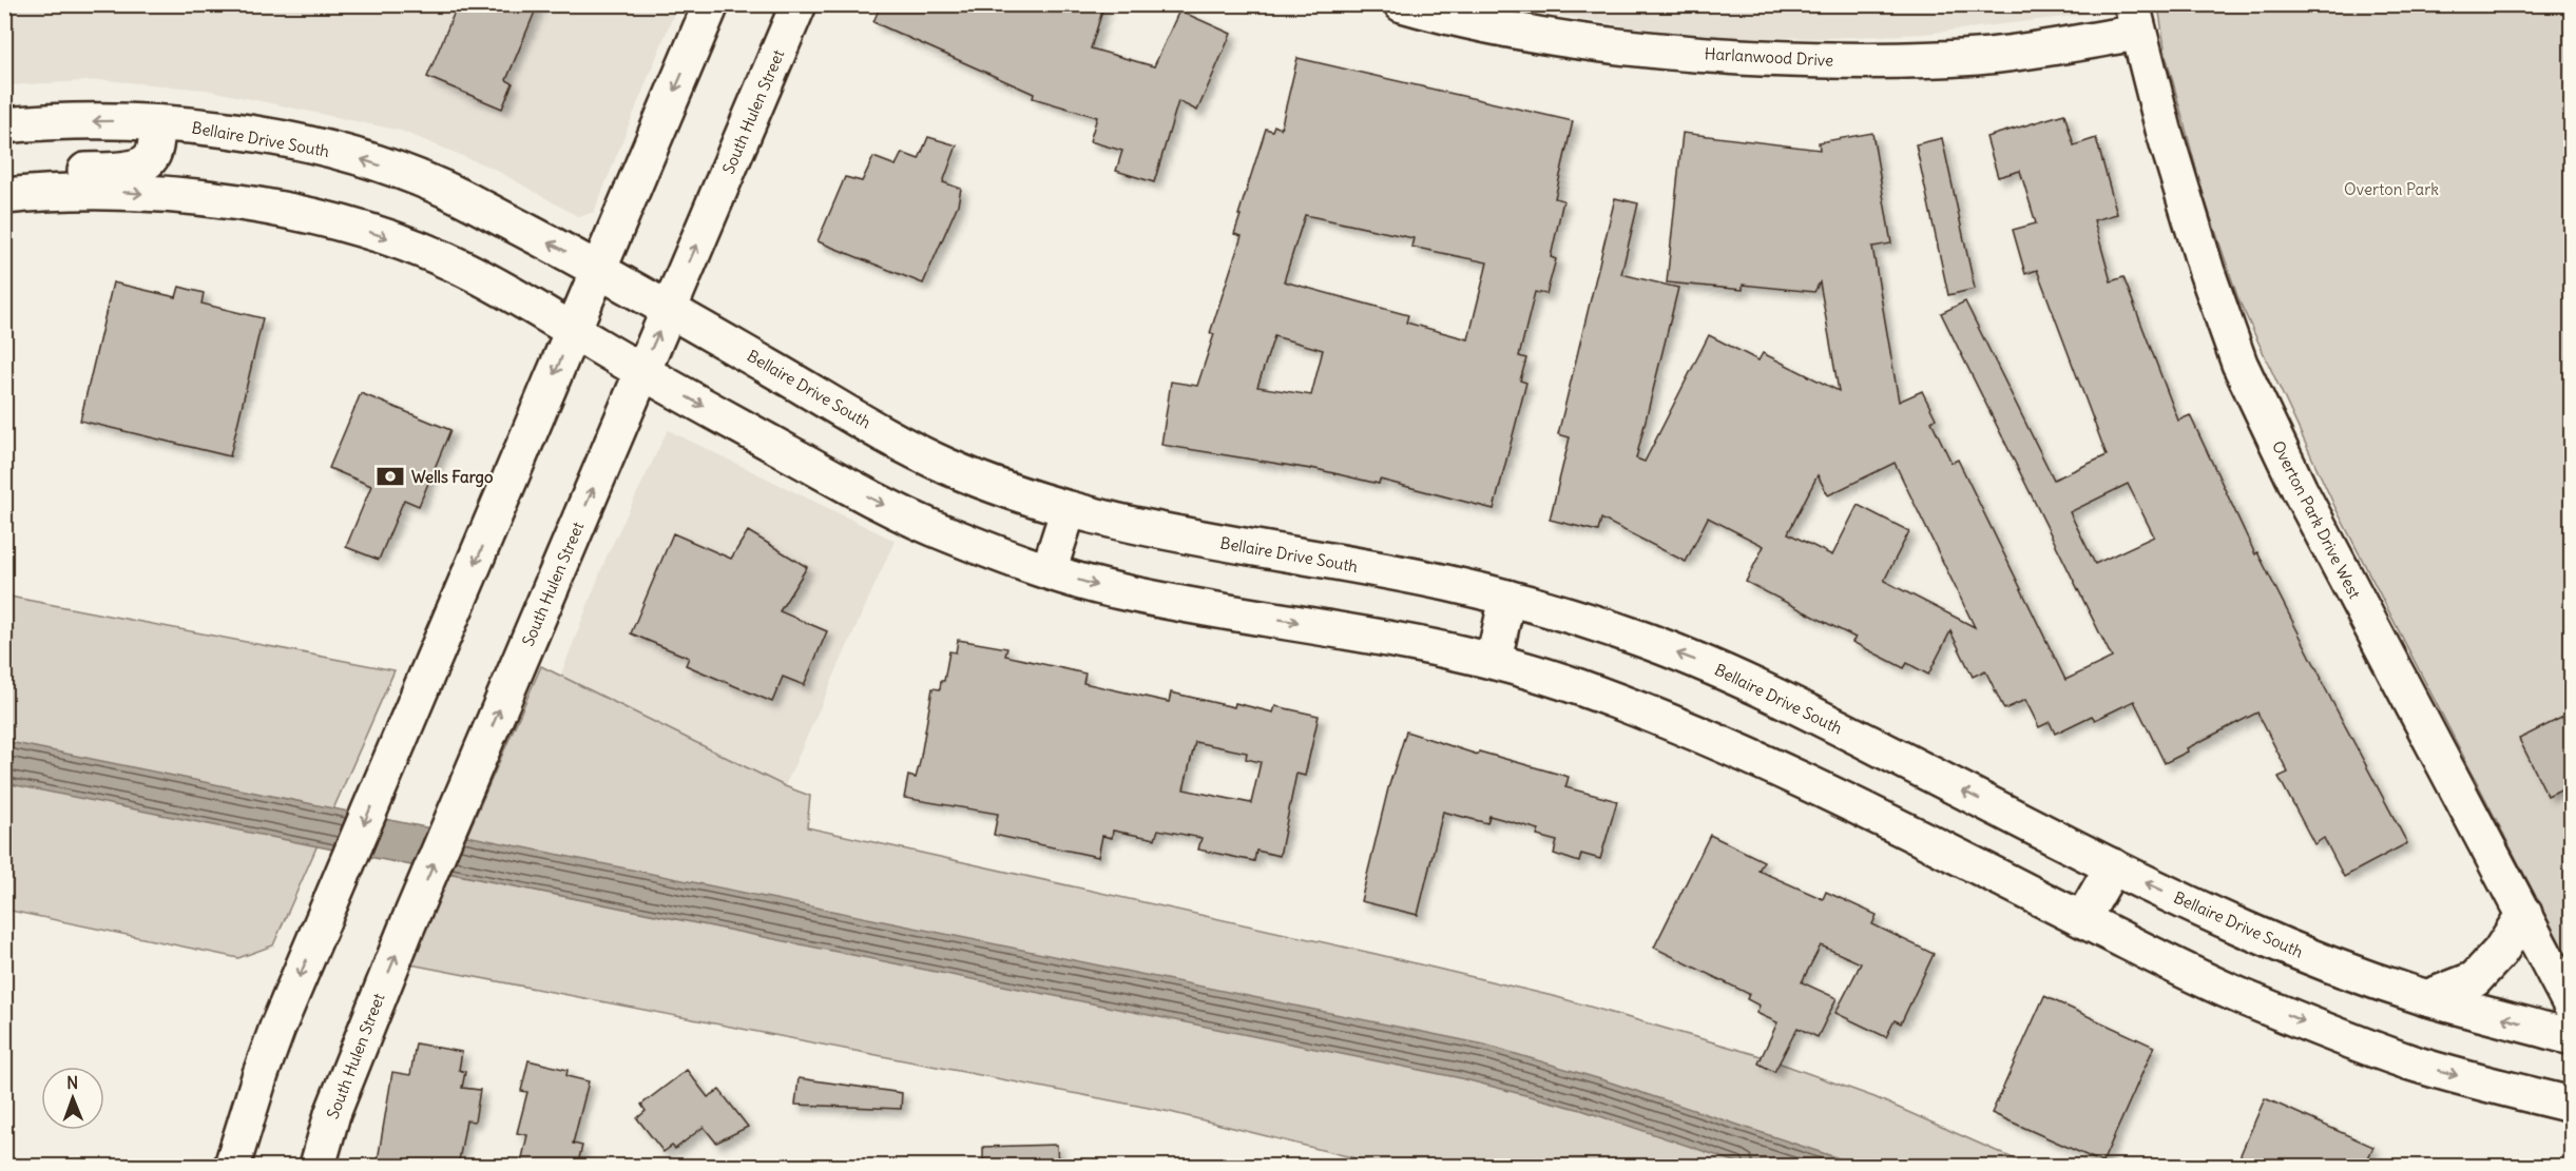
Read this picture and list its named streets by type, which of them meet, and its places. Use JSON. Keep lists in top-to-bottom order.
{
  "streets": {
    "main road": [
      "Harlanwood Drive",
      "South Hulen Street",
      "Bellaire Drive South",
      "Overton Park Drive West"
    ]
  },
  "crossings": [
    ["Harlanwood Drive", "Overton Park Drive West"],
    ["South Hulen Street", "Bellaire Drive South"]
  ],
  "parks": ["Overton Park"],
  "places": {
    "bank": ["Wells Fargo"]
  },
  "north": "top"
}
